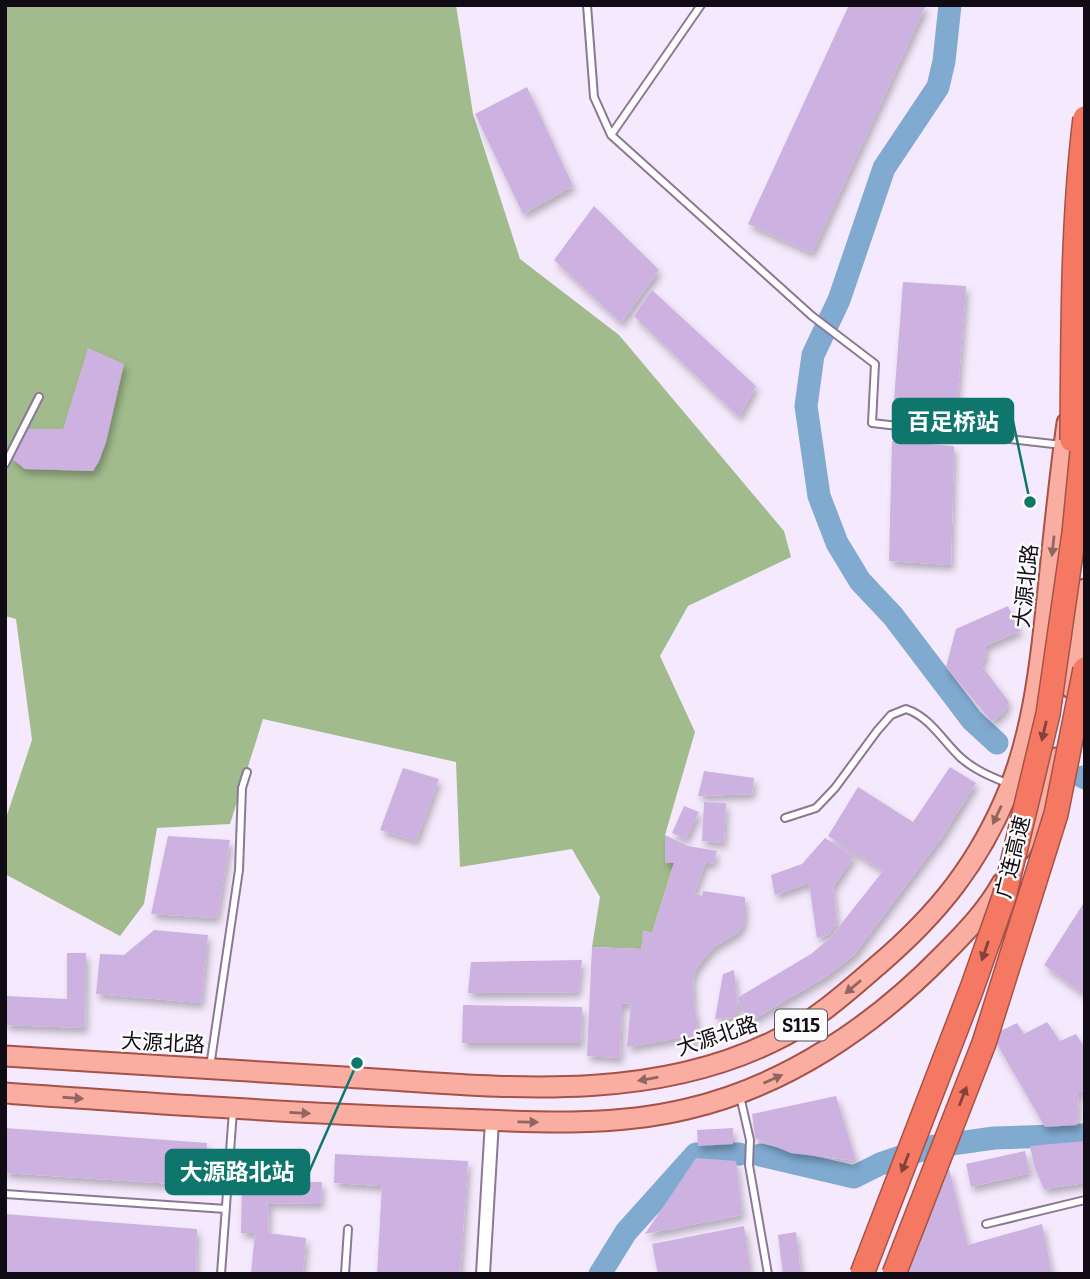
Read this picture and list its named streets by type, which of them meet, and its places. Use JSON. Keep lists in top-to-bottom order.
{
  "streets": {
    "highway": ["广连高速"],
    "main road": ["大源北路", "S115"]
  },
  "one_way": ["大源北路"],
  "places": ["百足桥站", "大源路北站"]
}
